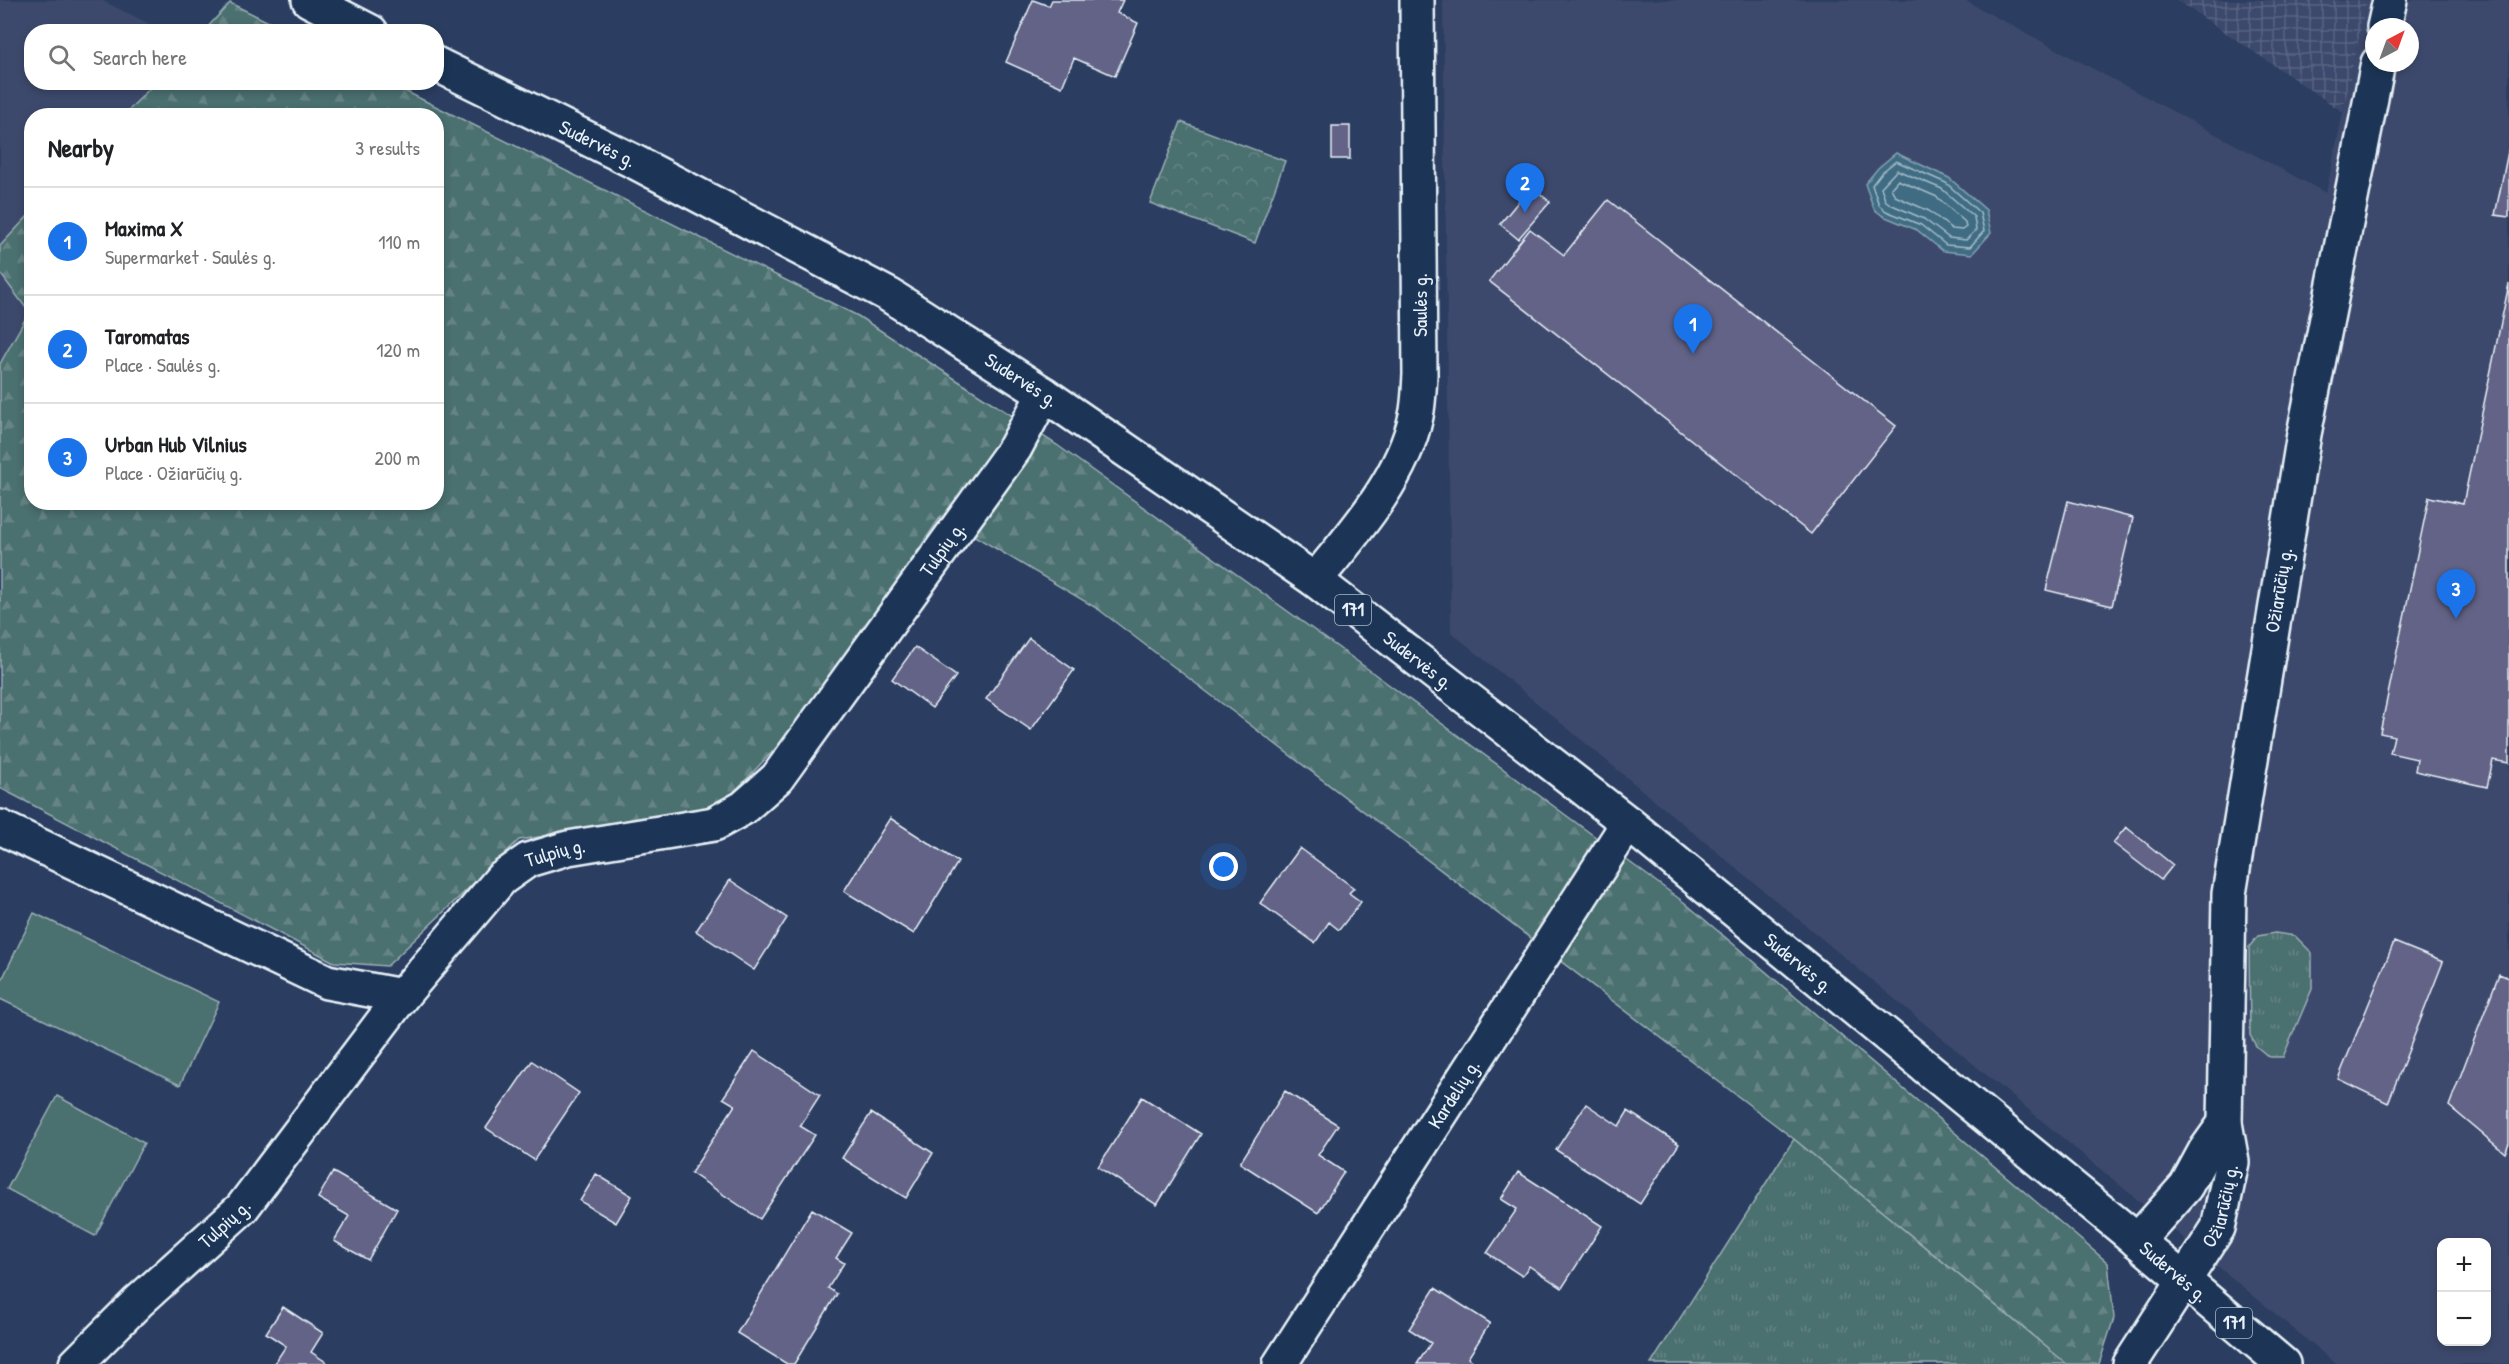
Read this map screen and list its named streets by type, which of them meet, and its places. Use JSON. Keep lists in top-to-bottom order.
{
  "streets": {
    "street": [
      "Sudervės g.",
      "Saulės g.",
      "Tulpių g.",
      "Ožiarūčių g.",
      "171",
      "Kardelių g."
    ]
  },
  "crossings": [
    ["Sudervės g.", "Saulės g."],
    ["Sudervės g.", "Tulpių g."],
    ["Sudervės g.", "Ožiarūčių g."],
    ["Sudervės g.", "Kardelių g."]
  ],
  "north": "top right",
  "page": {
    "search": "Search here",
    "heading": ["Nearby", "3 results"],
    "pins": ["2", "1", "3"],
    "list": [
      {
        "mark": "1",
        "name": "Maxima X",
        "note": "Supermarket · Saulės g.",
        "value": "110 m"
      },
      {
        "mark": "2",
        "name": "Taromatas",
        "note": "Place · Saulės g.",
        "value": "120 m"
      },
      {
        "mark": "3",
        "name": "Urban Hub Vilnius",
        "note": "Place · Ožiarūčių g.",
        "value": "200 m"
      }
    ],
    "map_buttons": ["+", "−"]
  }
}
